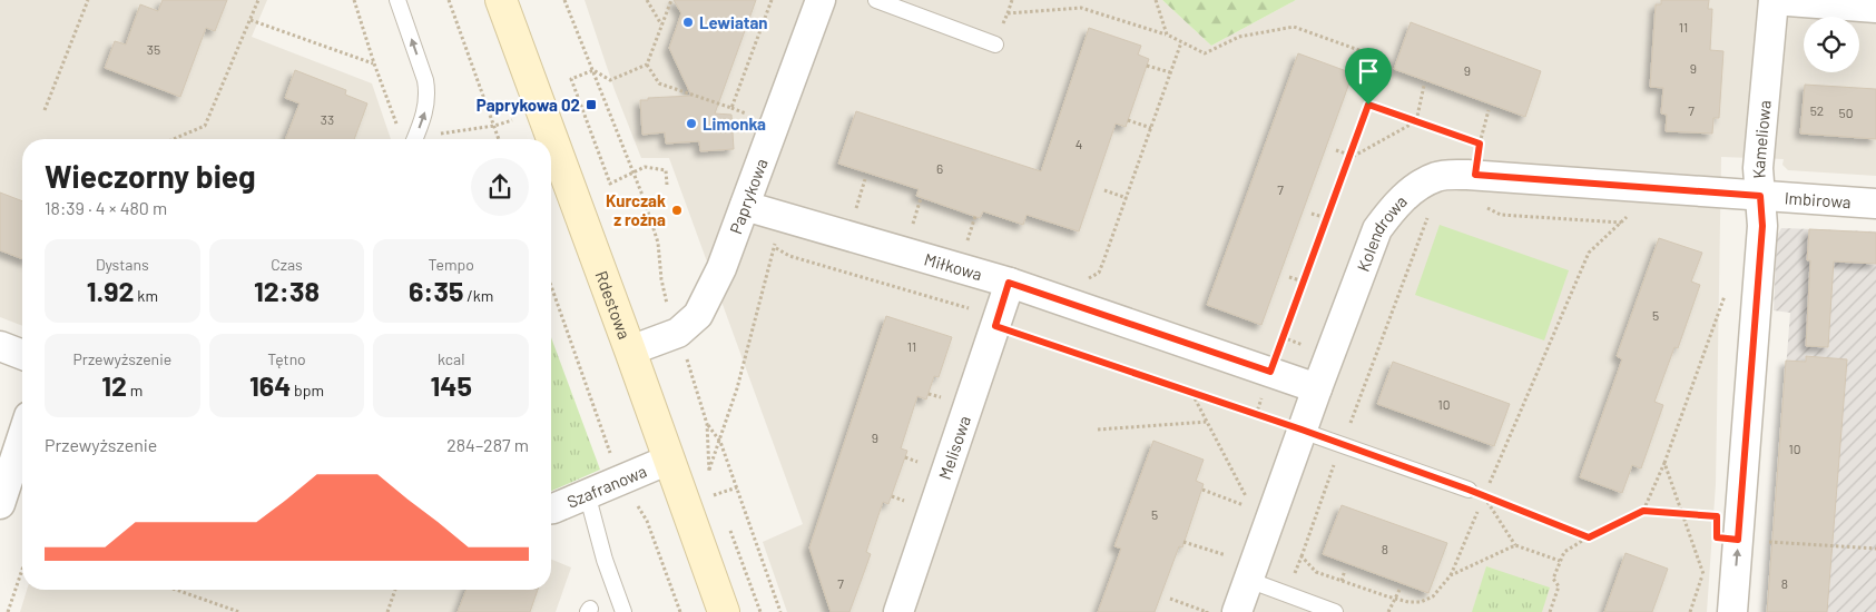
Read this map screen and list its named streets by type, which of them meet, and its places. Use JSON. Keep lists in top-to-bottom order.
{
  "streets": {
    "street": [
      "Kameliowa",
      "Paprykowa",
      "Imbirowa",
      "Kolendrowa",
      "Miłkowa",
      "Rdestowa",
      "Melisowa",
      "Szafranowa"
    ]
  },
  "crossings": [
    ["Kameliowa", "Imbirowa"],
    ["Kameliowa", "Kolendrowa"],
    ["Paprykowa", "Miłkowa"],
    ["Paprykowa", "Rdestowa"],
    ["Imbirowa", "Kolendrowa"],
    ["Kolendrowa", "Miłkowa"],
    ["Miłkowa", "Melisowa"],
    ["Rdestowa", "Szafranowa"]
  ],
  "places": {
    "other": ["Lewiatan", "Limonka", "Kurczak z rożna"],
    "transit": ["Paprykowa 02"]
  },
  "house_numbers": [
    "11",
    "35",
    "9",
    "9",
    "7",
    "52",
    "50",
    "33",
    "4",
    "6",
    "7",
    "5",
    "11",
    "10",
    "9",
    "10",
    "5",
    "8",
    "7",
    "8"
  ],
  "page": {
    "heading": ["Wieczorny bieg", "18:39 · 4 × 480 m"],
    "stats": [
      ["Dystans", "1.92 km"],
      ["Czas", "12:38"],
      ["Tempo", "6:35 /km"],
      ["Przewyższenie", "12 m"],
      ["Tętno", "164 bpm"],
      ["kcal", "145"]
    ],
    "chart": ["Przewyższenie", "284–287 m"]
  }
}
